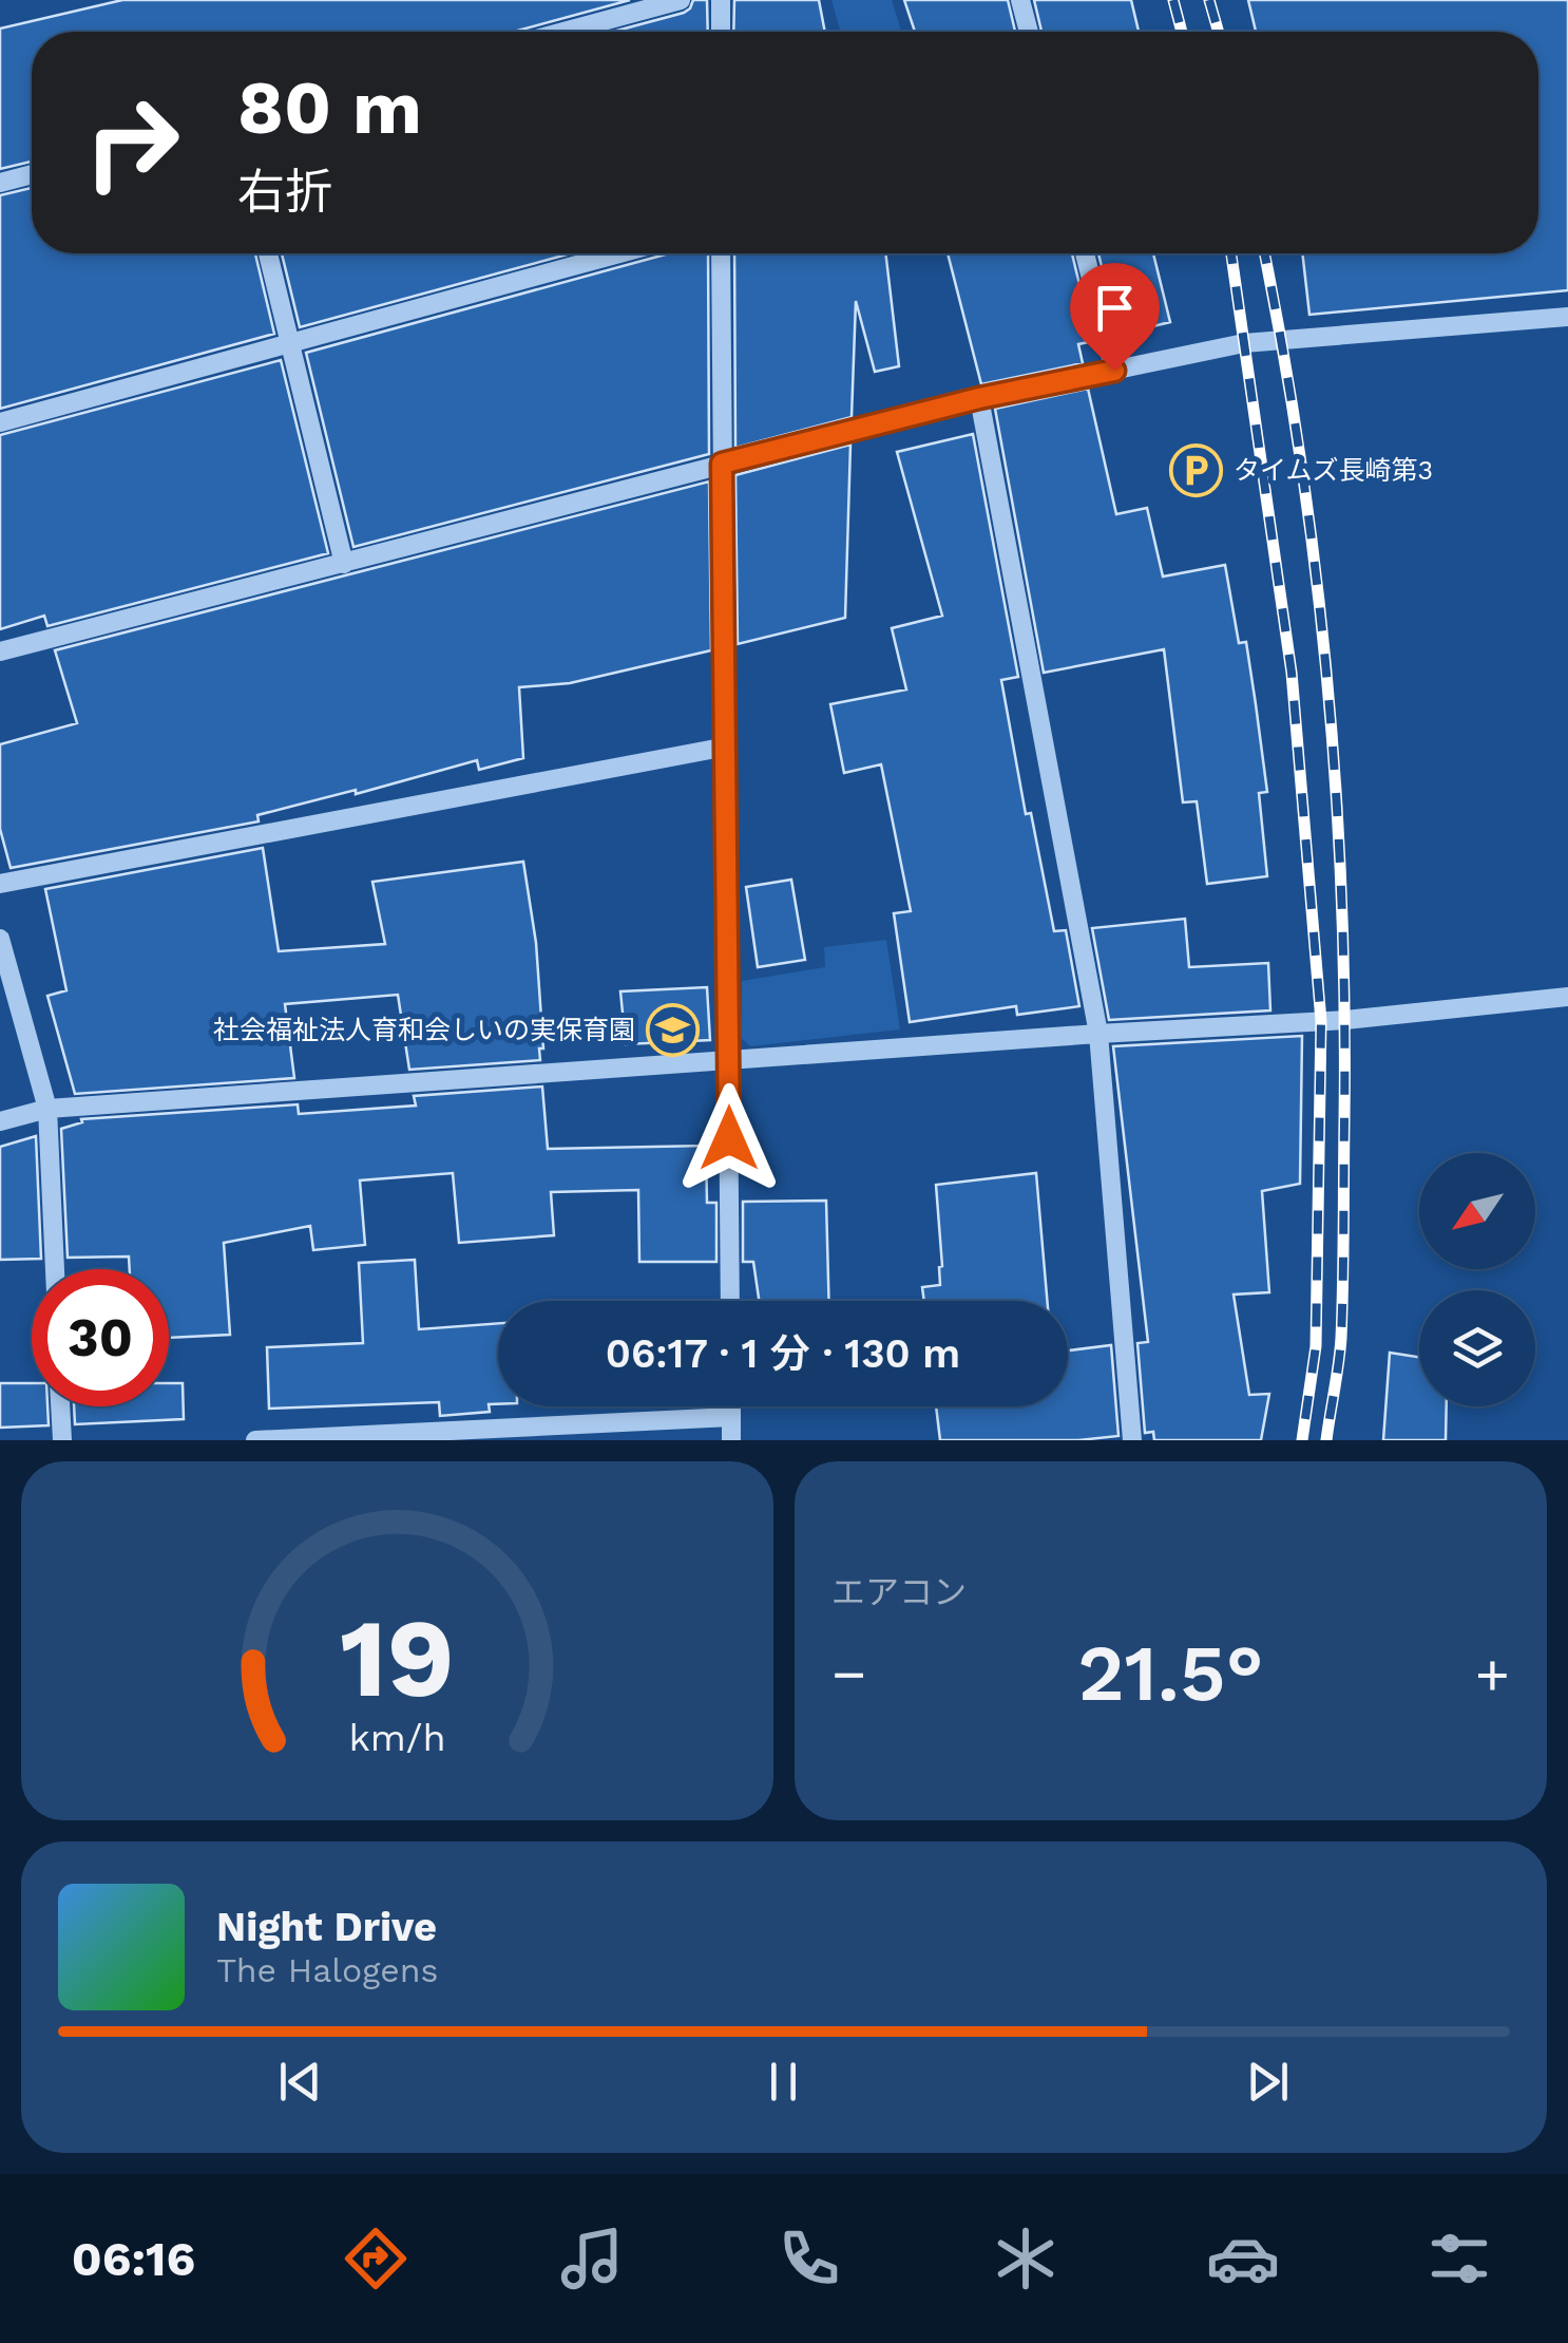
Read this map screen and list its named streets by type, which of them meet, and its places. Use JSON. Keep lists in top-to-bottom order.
{
  "places": {
    "parking": ["タイムズ長崎第3"],
    "school or university": ["社会福祉法人育和会しいの実保育園"]
  },
  "north": "bottom left",
  "page": {
    "turn": ["80 m", "右折"],
    "limit": "30",
    "trip": "06:17 · 1 分 · 130 m",
    "tile": "エアコン",
    "heat": ["−", "21.5°", "+"],
    "song": ["Night Drive", "The Halogens"],
    "tabs": "06:16",
    "gauge": ["19", "km/h"]
  }
}
